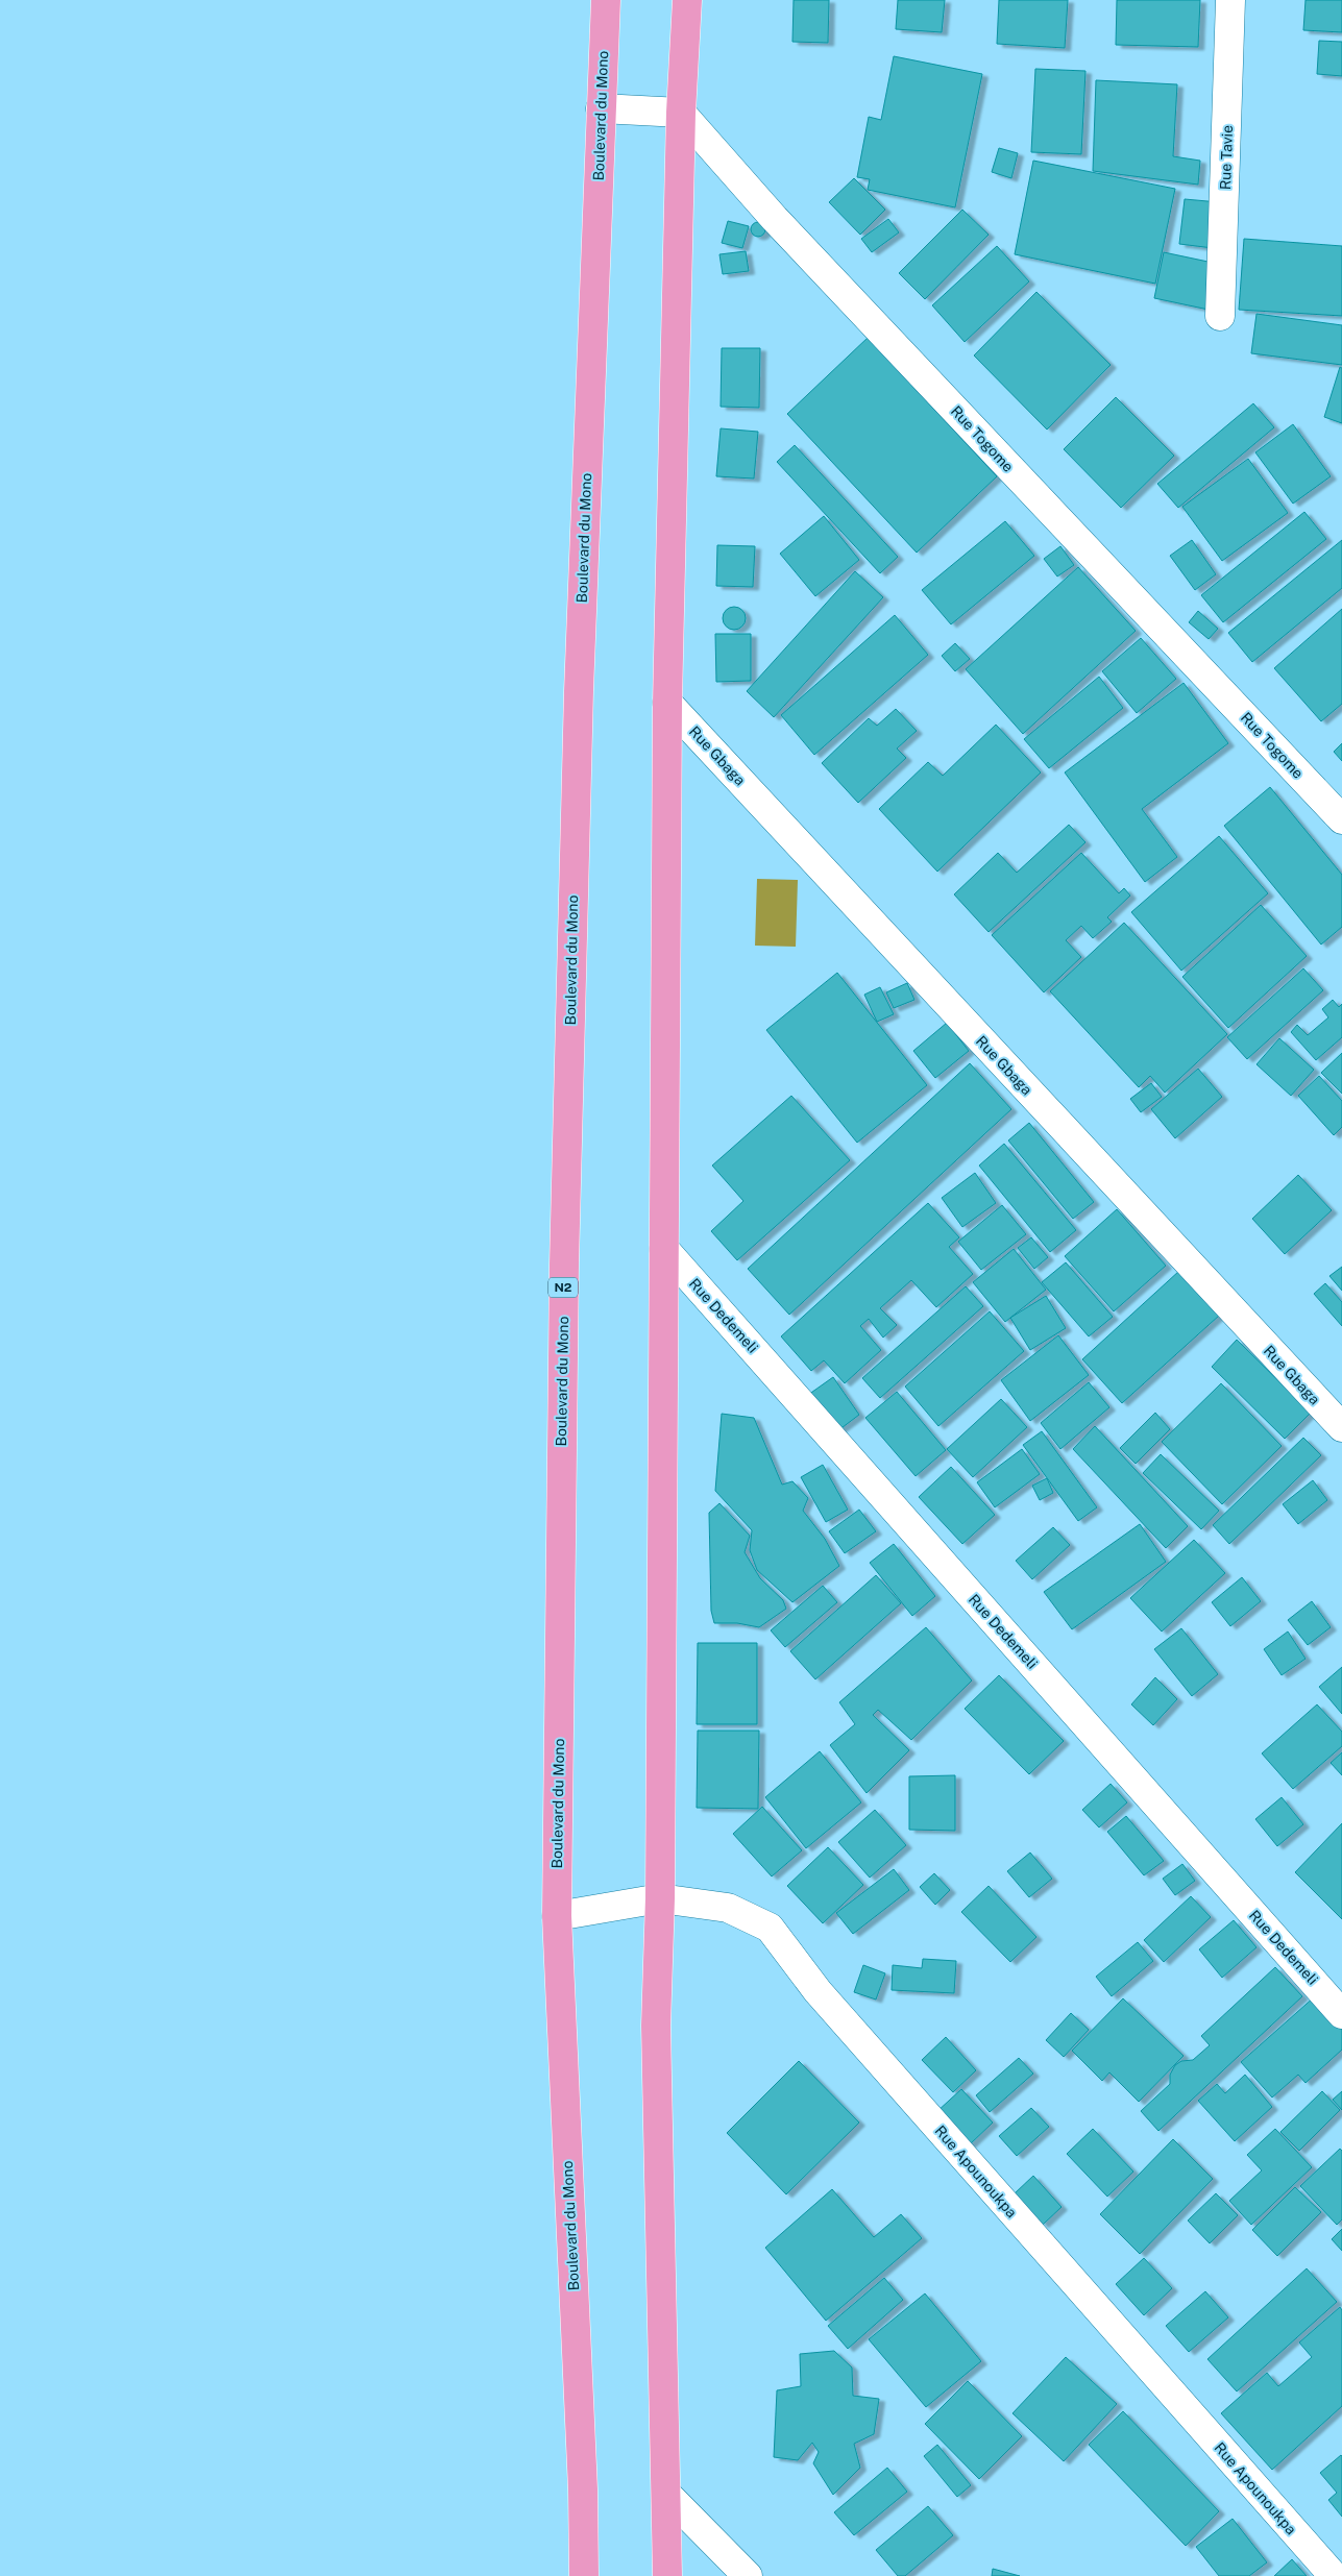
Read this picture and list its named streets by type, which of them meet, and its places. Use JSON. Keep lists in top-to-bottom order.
{
  "streets": {
    "highway": ["Boulevard du Mono", "N2"],
    "street": [
      "Rue Tavie",
      "Rue Togome",
      "Rue Gbaga",
      "Rue Dedemeli",
      "Rue Apounoukpa"
    ]
  },
  "crossings": [
    ["Boulevard du Mono", "Rue Apounoukpa"]
  ]
}
